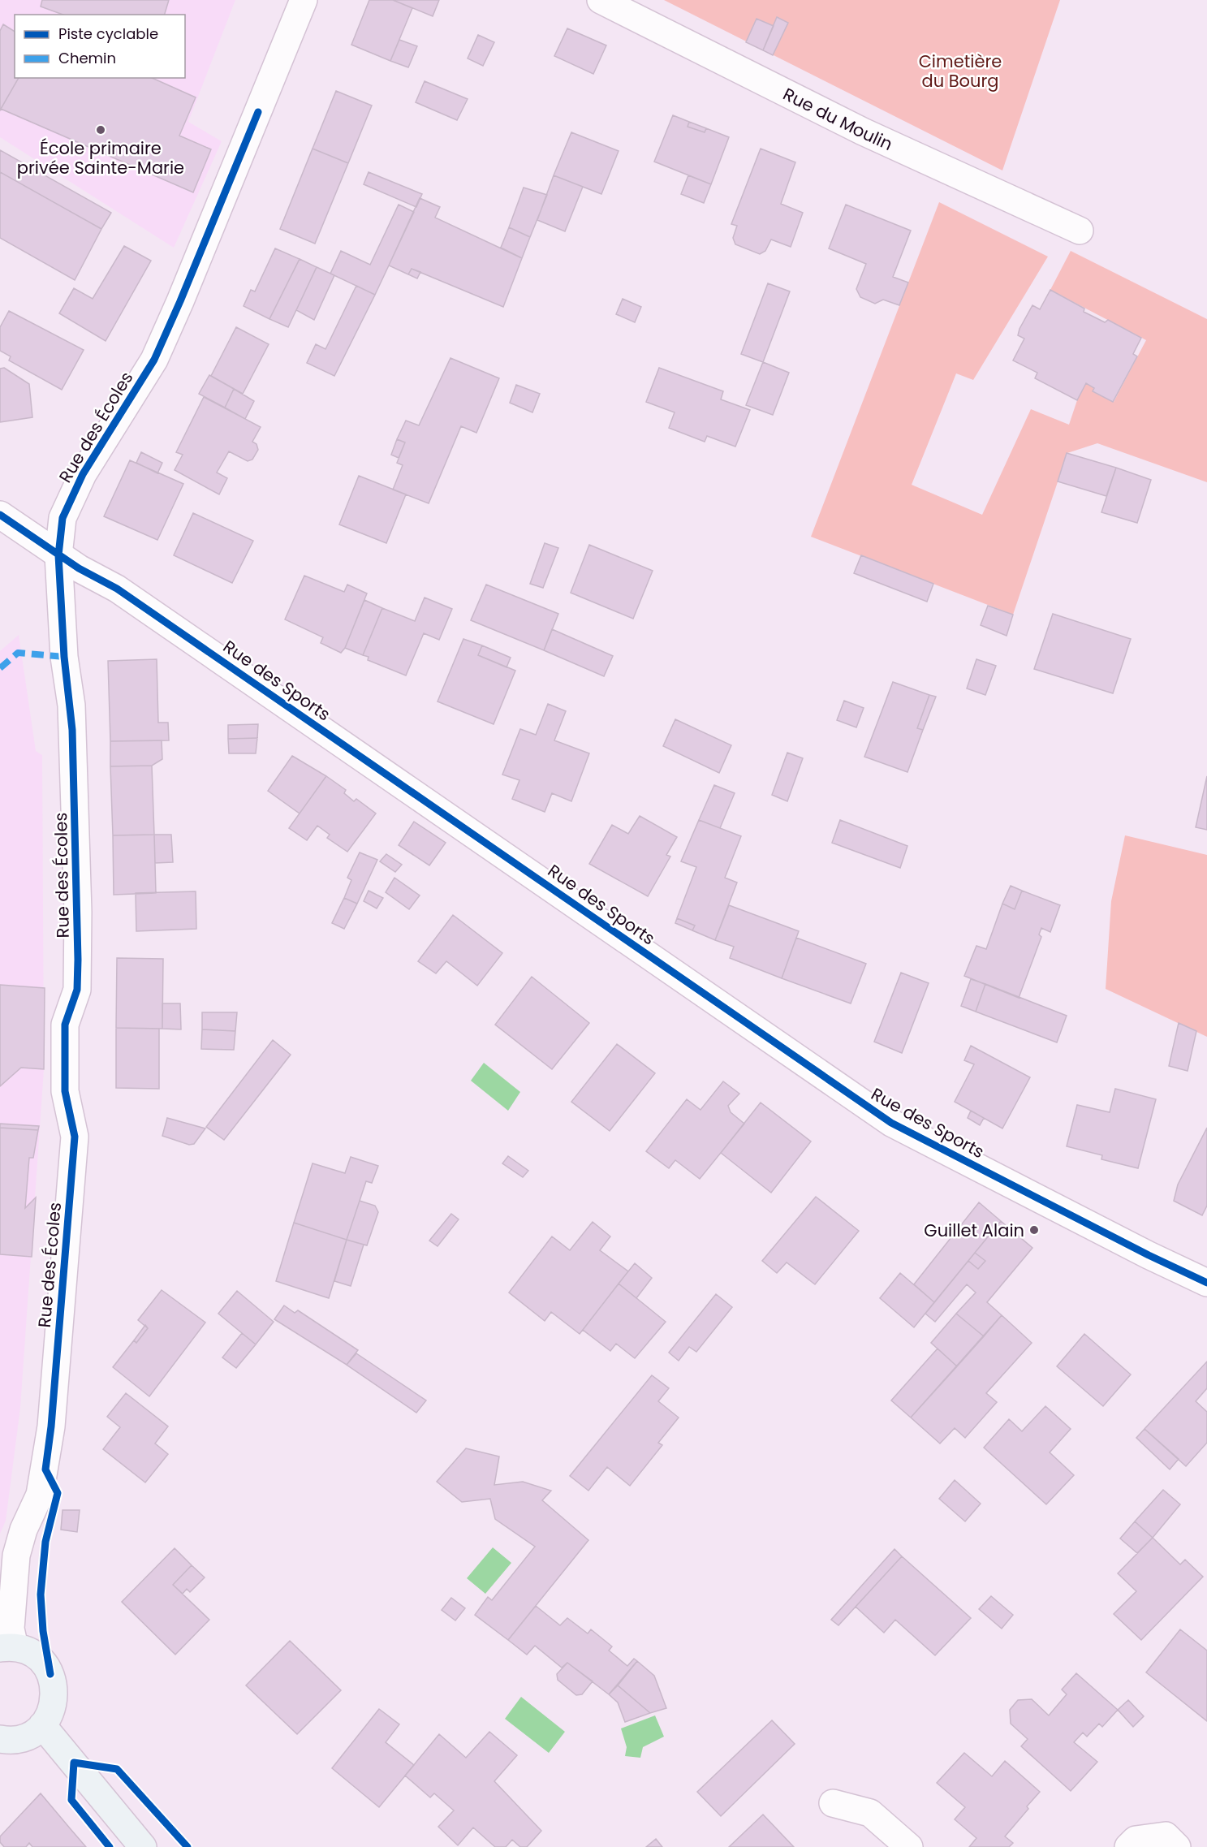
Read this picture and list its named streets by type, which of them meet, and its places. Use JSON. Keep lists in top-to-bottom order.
{
  "streets": {
    "street": ["Rue du Moulin", "Rue des Écoles", "Rue des Sports"]
  },
  "crossings": [
    ["Rue des Écoles", "Rue des Sports"]
  ],
  "parks": ["Cimetière du Bourg"],
  "places": ["École primaire privée Sainte-Marie", "Guillet Alain"],
  "legend": ["Piste cyclable", "Chemin"]
}
